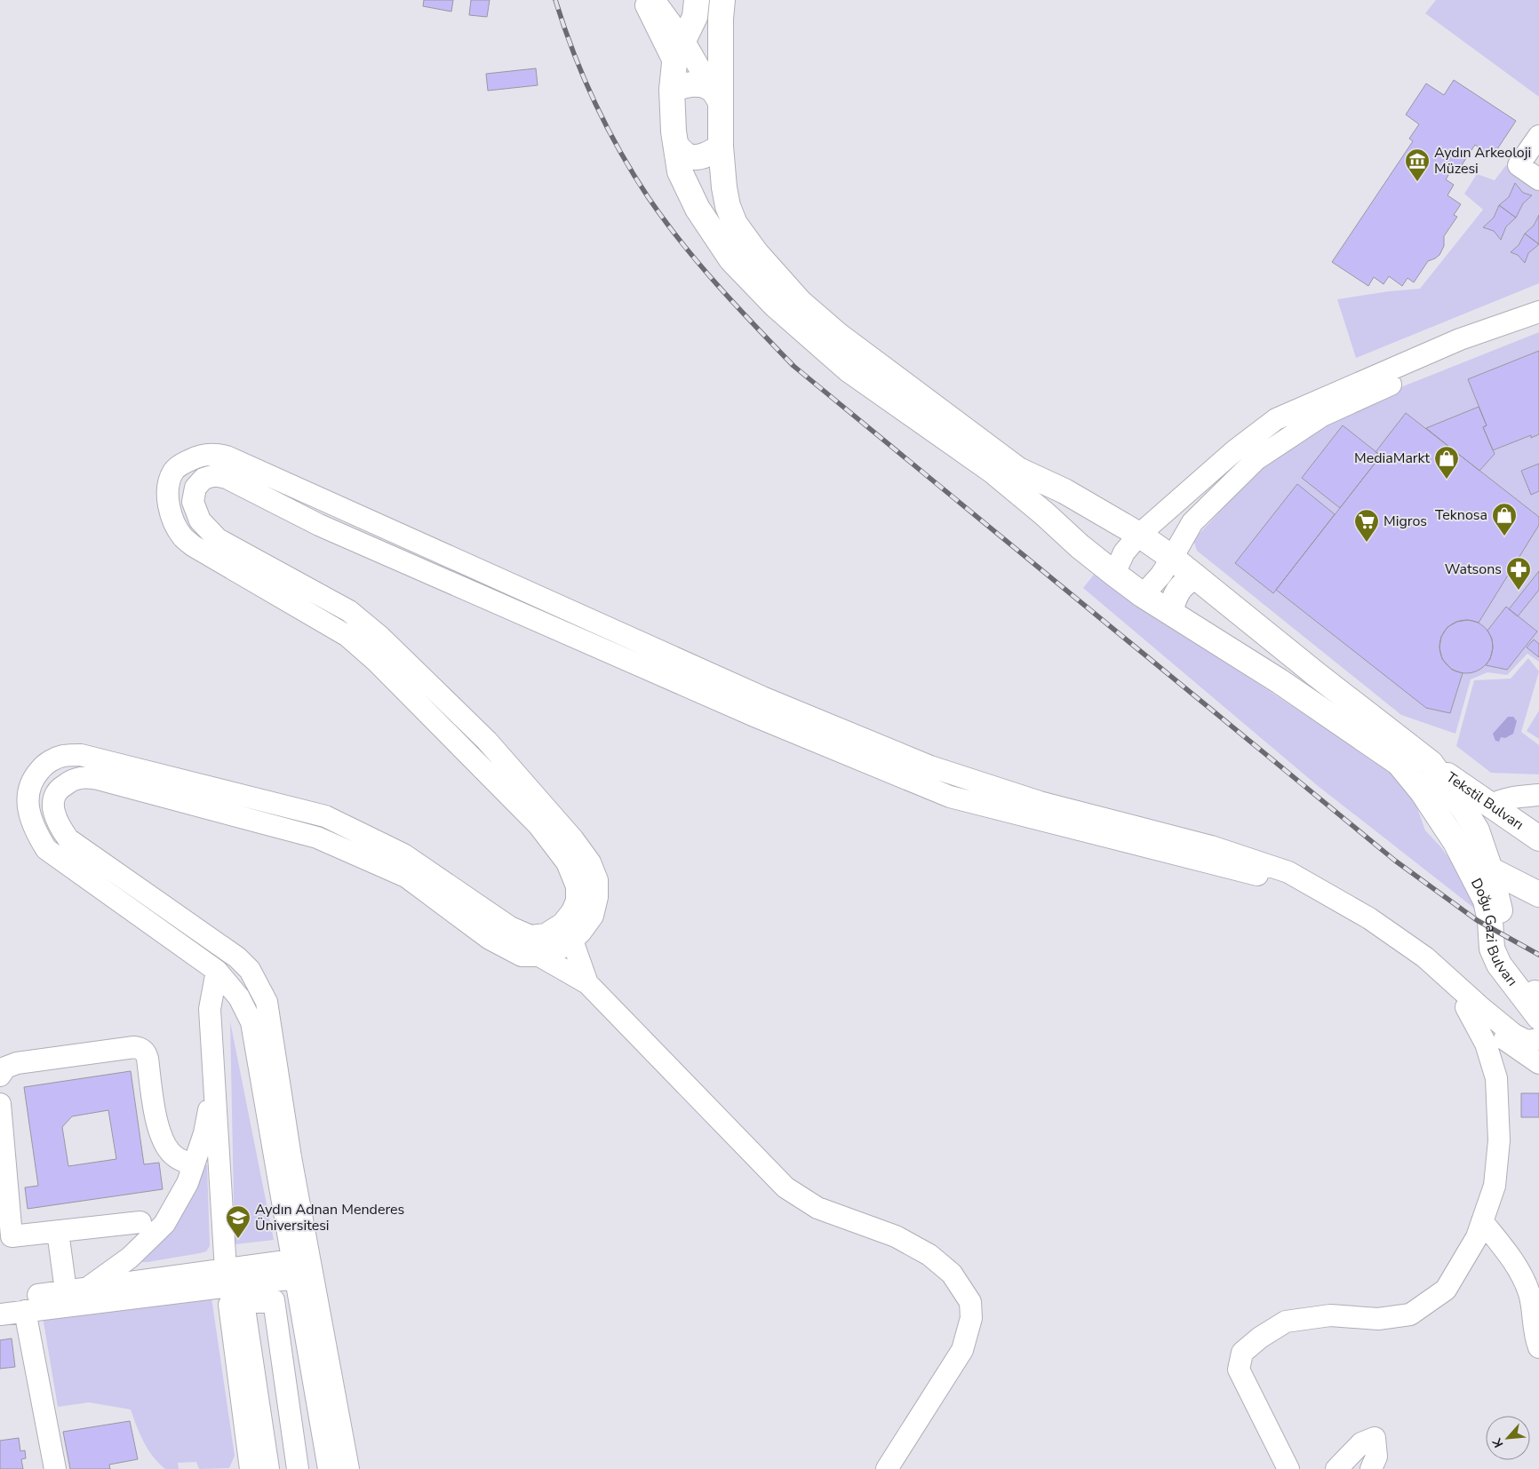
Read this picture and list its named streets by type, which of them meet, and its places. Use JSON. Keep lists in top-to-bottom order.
{
  "streets": {
    "main road": ["Tekstil Bulvarı", "Doğu Gazi Bulvarı"]
  },
  "places": {
    "museum": ["Aydın Arkeoloji Müzesi"],
    "shop": ["MediaMarkt", "Teknosa"],
    "supermarket": ["Migros"],
    "pharmacy": ["Watsons"],
    "school or university": ["Aydın Adnan Menderes Üniversitesi"]
  },
  "north": "bottom left"
}
